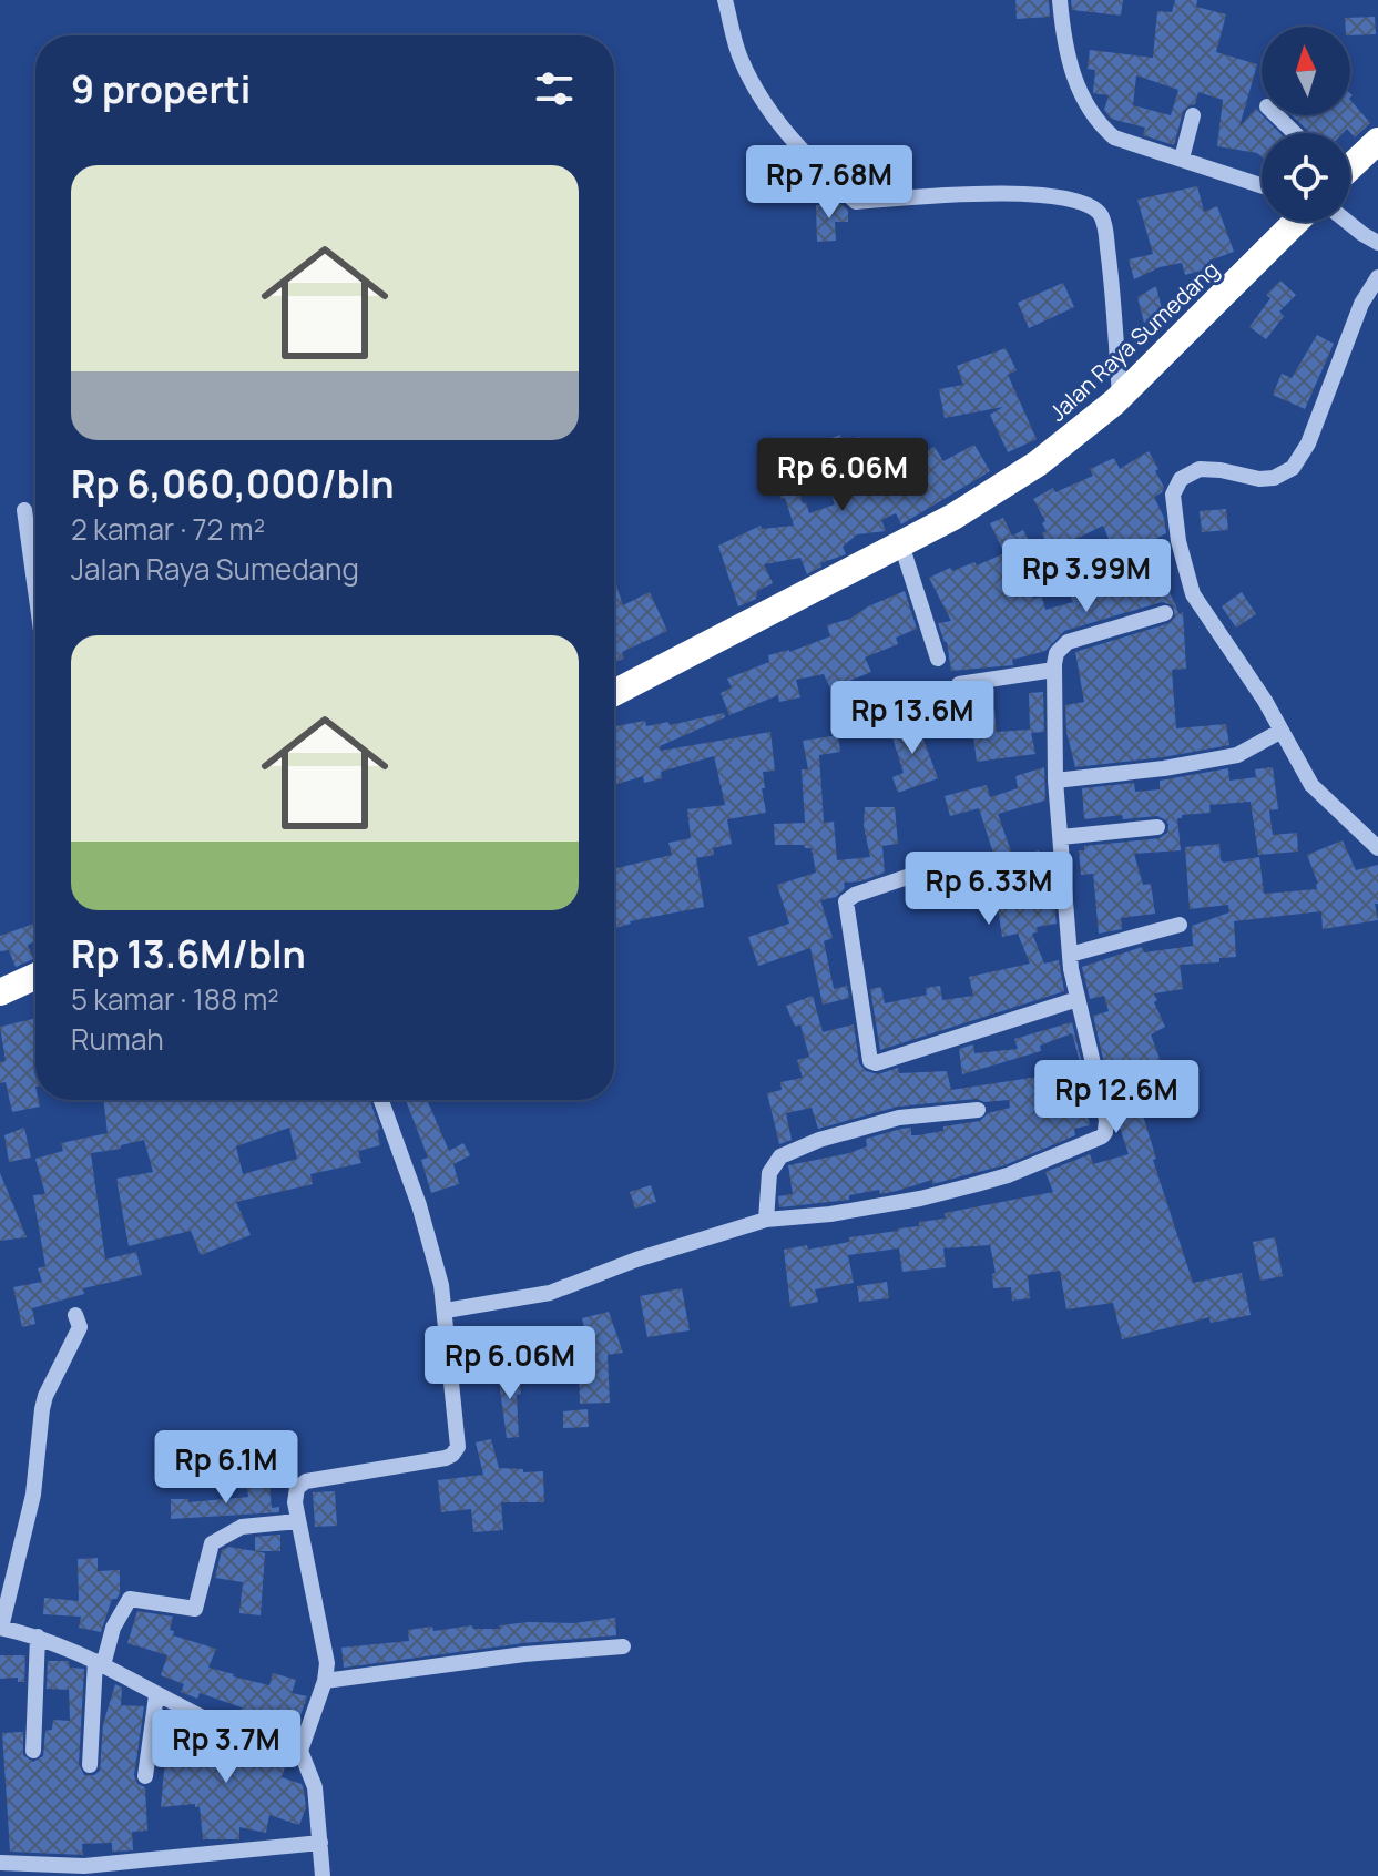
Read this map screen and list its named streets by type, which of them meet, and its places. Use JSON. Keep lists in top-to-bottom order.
{
  "streets": {
    "highway": ["Jalan Raya Sumedang"]
  },
  "north": "top",
  "page": {
    "heading": "9 properti",
    "list": [
      {
        "name": "Rp 6,060,000/bln",
        "note": "2 kamar · 72 m² · Jalan Raya Sumedang"
      },
      {
        "name": "Rp 13.6M/bln",
        "note": "5 kamar · 188 m² · Rumah"
      }
    ],
    "price": [
      "Rp 7.68M",
      "Rp 6.06M",
      "Rp 3.99M",
      "Rp 13.6M",
      "Rp 6.33M",
      "Rp 12.6M",
      "Rp 6.06M",
      "Rp 6.1M",
      "Rp 3.7M"
    ]
  }
}
